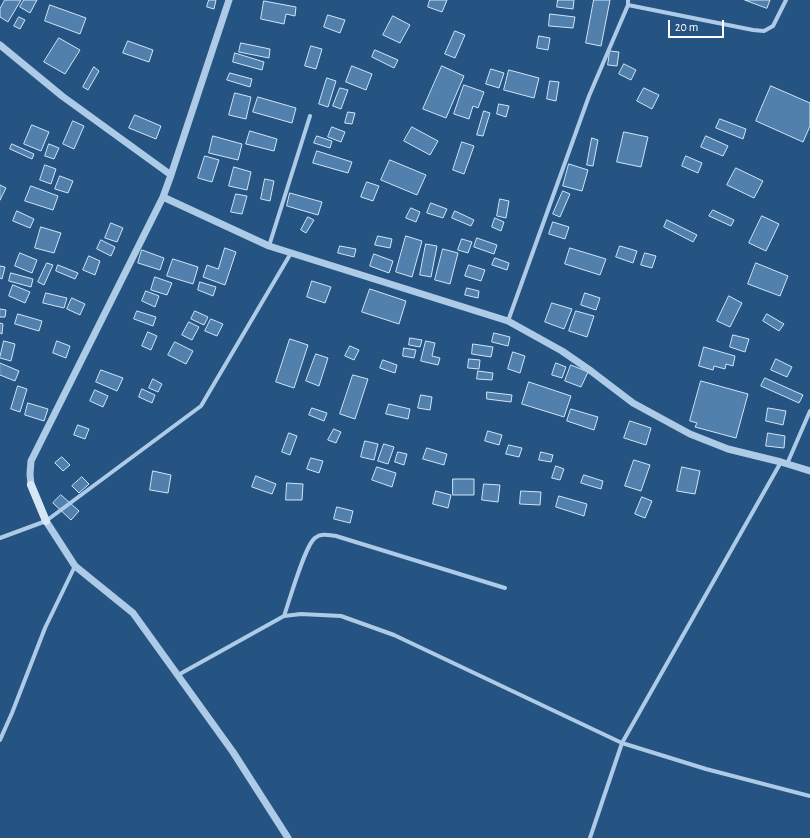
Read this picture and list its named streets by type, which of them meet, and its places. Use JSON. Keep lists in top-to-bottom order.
{
  "scale_bar": "20 m"
}
